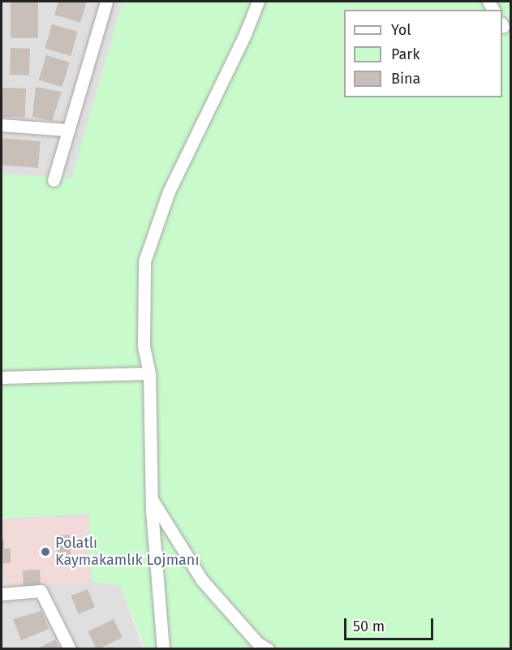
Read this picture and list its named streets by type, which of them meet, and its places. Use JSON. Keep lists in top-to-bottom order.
{
  "places": ["Polatlı Kaymakamlık Lojmanı"],
  "legend": ["Yol", "Park", "Bina"],
  "scale_bar": "50 m"
}
